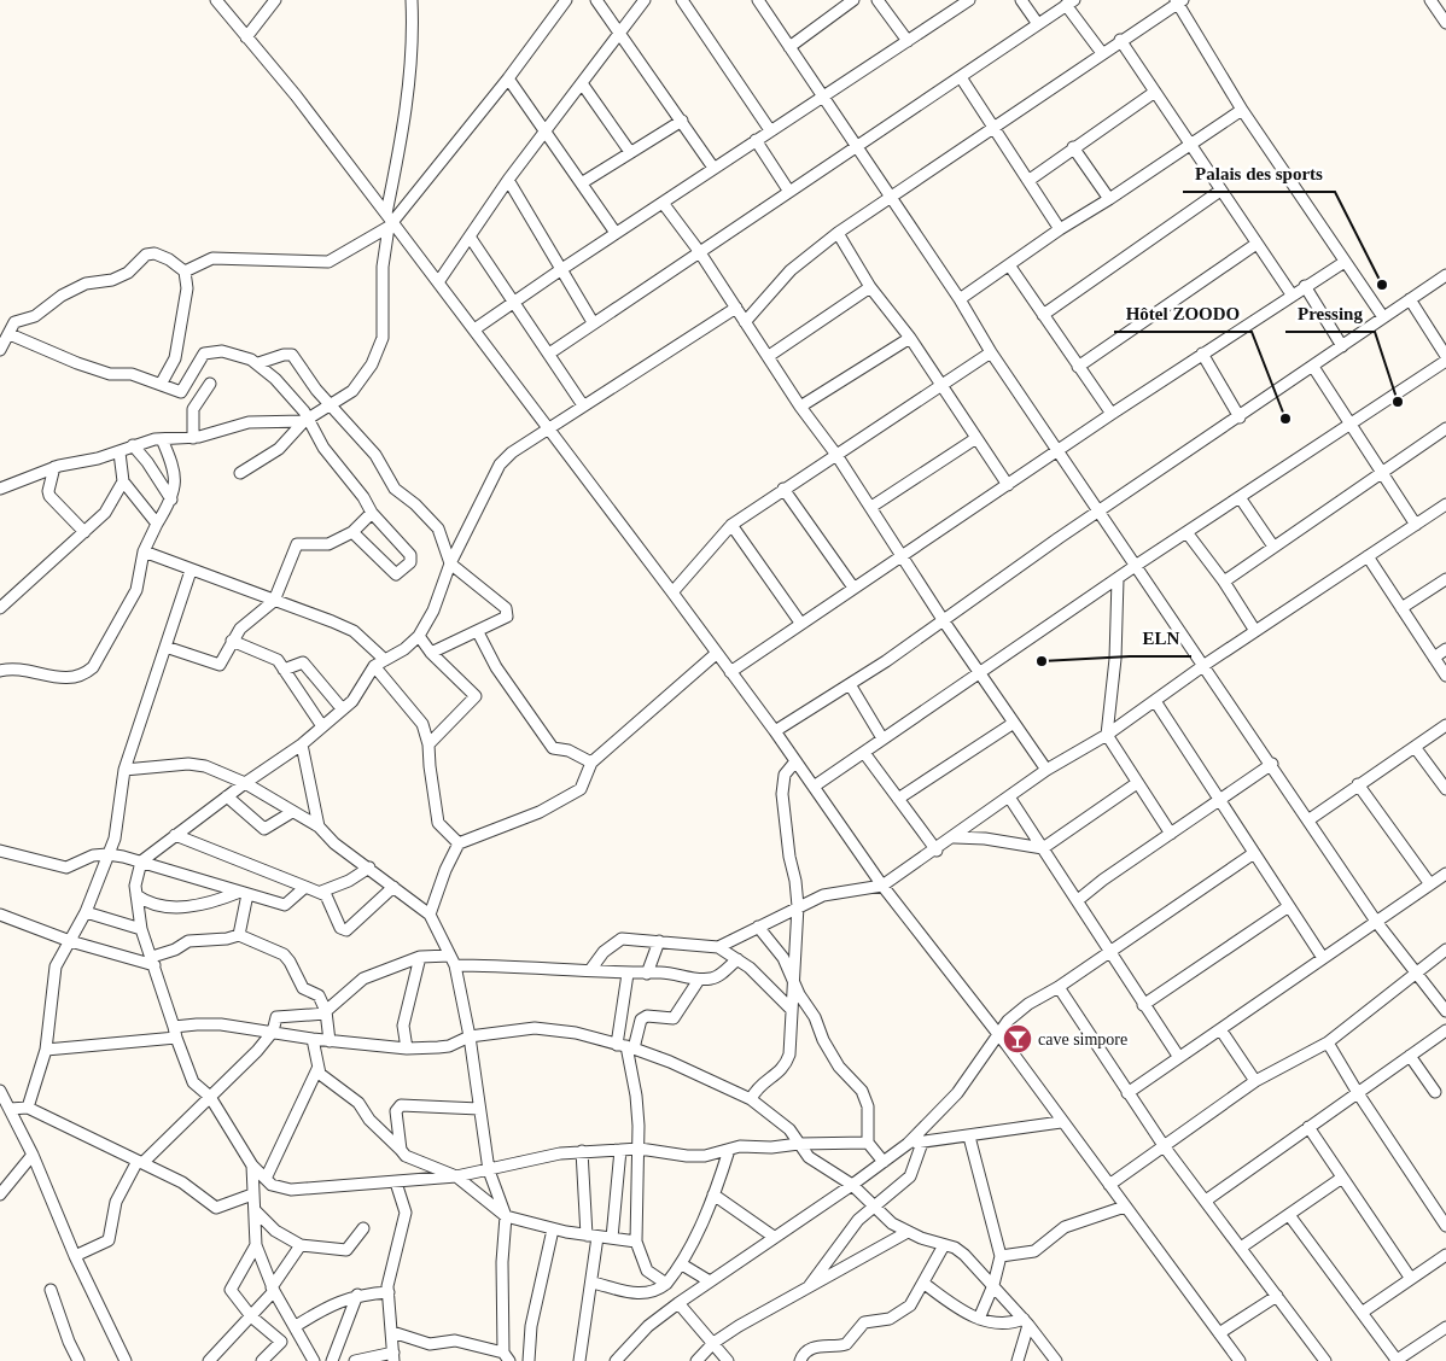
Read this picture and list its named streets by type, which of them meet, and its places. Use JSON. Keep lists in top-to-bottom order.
{
  "places": {
    "other": [
      "Palais des sports",
      "Pressing",
      "Hôtel ZOODO",
      "ELN"
    ],
    "bar": ["cave simpore"]
  }
}
